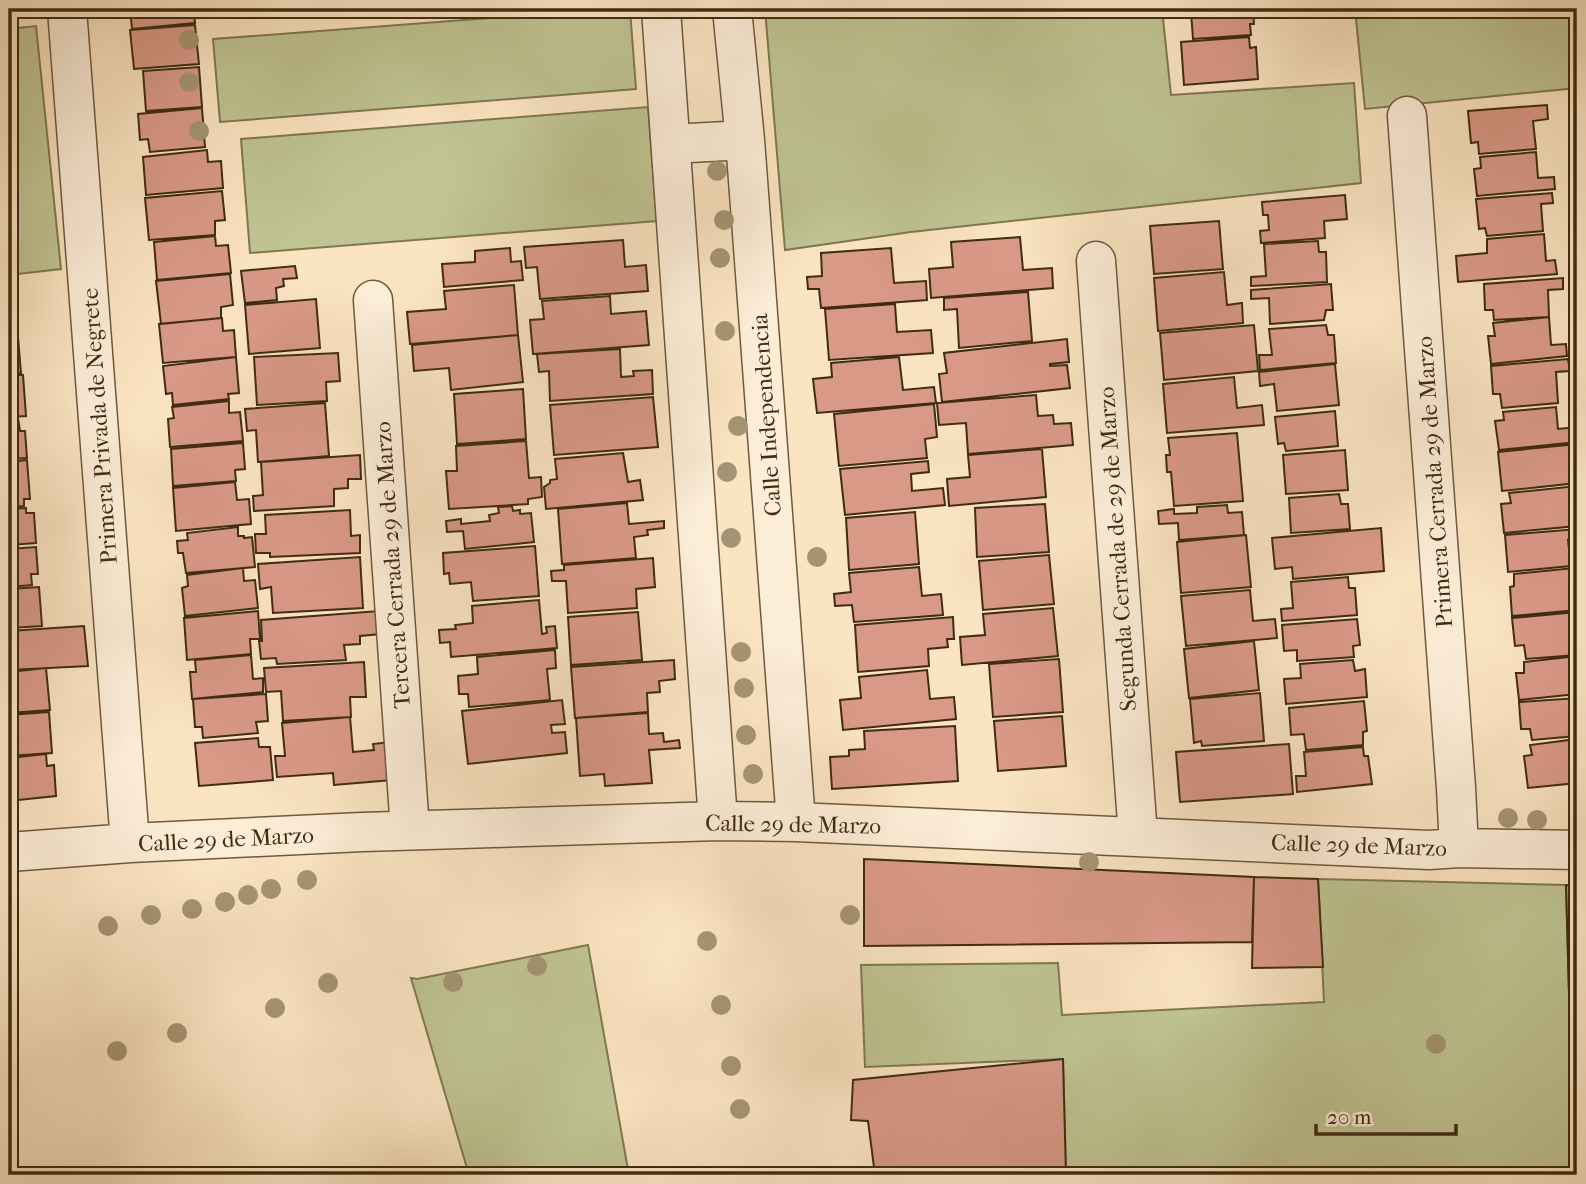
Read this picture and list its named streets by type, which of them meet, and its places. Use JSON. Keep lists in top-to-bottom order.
{
  "streets": {
    "street": [
      "Calle Independencia",
      "Primera Privada de Negrete",
      "Primera Cerrada 29 de Marzo",
      "Segunda Cerrada de 29 de Marzo",
      "Tercera Cerrada 29 de Marzo",
      "Calle 29 de Marzo"
    ]
  },
  "crossings": [
    ["Calle Independencia", "Calle 29 de Marzo"],
    ["Primera Privada de Negrete", "Calle 29 de Marzo"],
    ["Primera Cerrada 29 de Marzo", "Calle 29 de Marzo"],
    ["Segunda Cerrada de 29 de Marzo", "Calle 29 de Marzo"],
    ["Tercera Cerrada 29 de Marzo", "Calle 29 de Marzo"]
  ],
  "scale_bar": "20 m"
}
